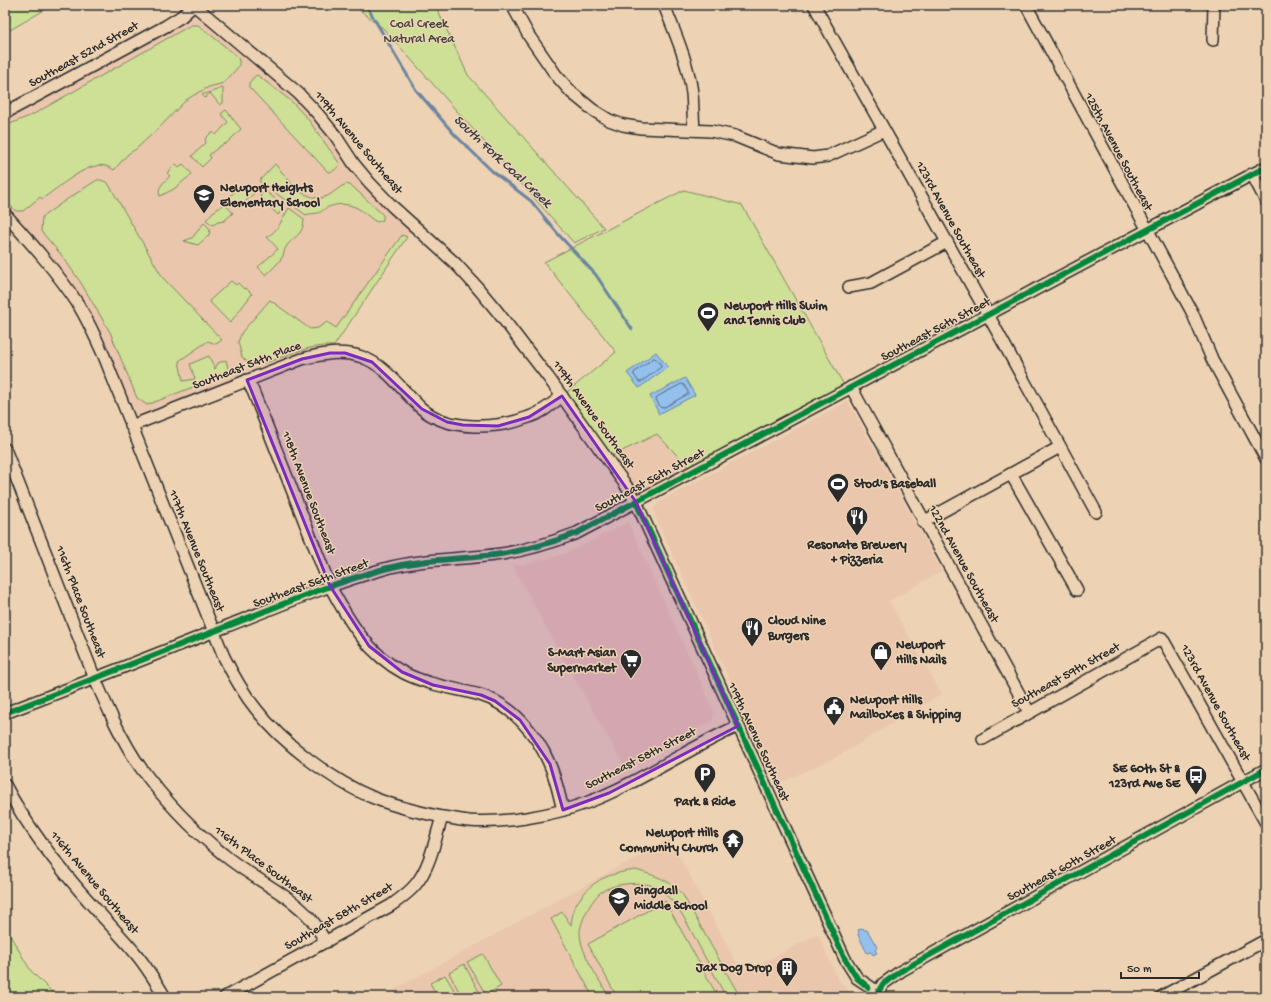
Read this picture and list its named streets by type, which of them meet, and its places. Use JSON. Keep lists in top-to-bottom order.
{
  "streets": {
    "street": [
      "Southeast 52nd Street",
      "119th Avenue Southeast",
      "125th Avenue Southeast",
      "123rd Avenue Southeast",
      "Southeast 56th Street",
      "Southeast 54th Place",
      "118th Avenue Southeast",
      "117th Avenue Southeast",
      "122nd Avenue Southeast",
      "116th Place Southeast",
      "Southeast 59th Street",
      "Southeast 58th Street",
      "Southeast 60th Street",
      "116th Avenue Southeast"
    ]
  },
  "crossings": [
    ["Southeast 52nd Street", "119th Avenue Southeast"],
    ["119th Avenue Southeast", "Southeast 56th Street"],
    ["119th Avenue Southeast", "Southeast 54th Place"],
    ["119th Avenue Southeast", "Southeast 58th Street"],
    ["119th Avenue Southeast", "Southeast 60th Street"],
    ["125th Avenue Southeast", "Southeast 56th Street"],
    ["123rd Avenue Southeast", "Southeast 56th Street"],
    ["123rd Avenue Southeast", "Southeast 59th Street"],
    ["123rd Avenue Southeast", "Southeast 60th Street"],
    ["Southeast 56th Street", "118th Avenue Southeast"],
    ["Southeast 56th Street", "117th Avenue Southeast"],
    ["Southeast 56th Street", "122nd Avenue Southeast"],
    ["Southeast 56th Street", "116th Place Southeast"],
    ["Southeast 54th Place", "118th Avenue Southeast"],
    ["Southeast 54th Place", "117th Avenue Southeast"],
    ["118th Avenue Southeast", "Southeast 58th Street"],
    ["117th Avenue Southeast", "Southeast 58th Street"],
    ["122nd Avenue Southeast", "Southeast 59th Street"],
    ["116th Place Southeast", "Southeast 58th Street"]
  ],
  "water": ["South Fork Coal Creek"],
  "parks": ["Coal Creek Natural Area"],
  "places": {
    "school or university": ["Newport Heights Elementary School", "Ringdall Middle School"],
    "sports": ["Newport Hills Swim and Tennis Club", "Stod's Baseball"],
    "restaurant": ["Resonate Brewery + Pizzeria", "Cloud Nine Burgers"],
    "shop": ["Newport Hills Nails"],
    "supermarket": ["S-Mart Asian Supermarket"],
    "public building": ["Newport Hills Mailboxes & Shipping"],
    "parking": ["Park & Ride"],
    "bus stop": ["SE 60th St & 123rd Ave SE"],
    "temple": ["Newport Hills Community Church"],
    "building": ["Jax Dog Drop"]
  },
  "scale_bar": "50 m"
}
